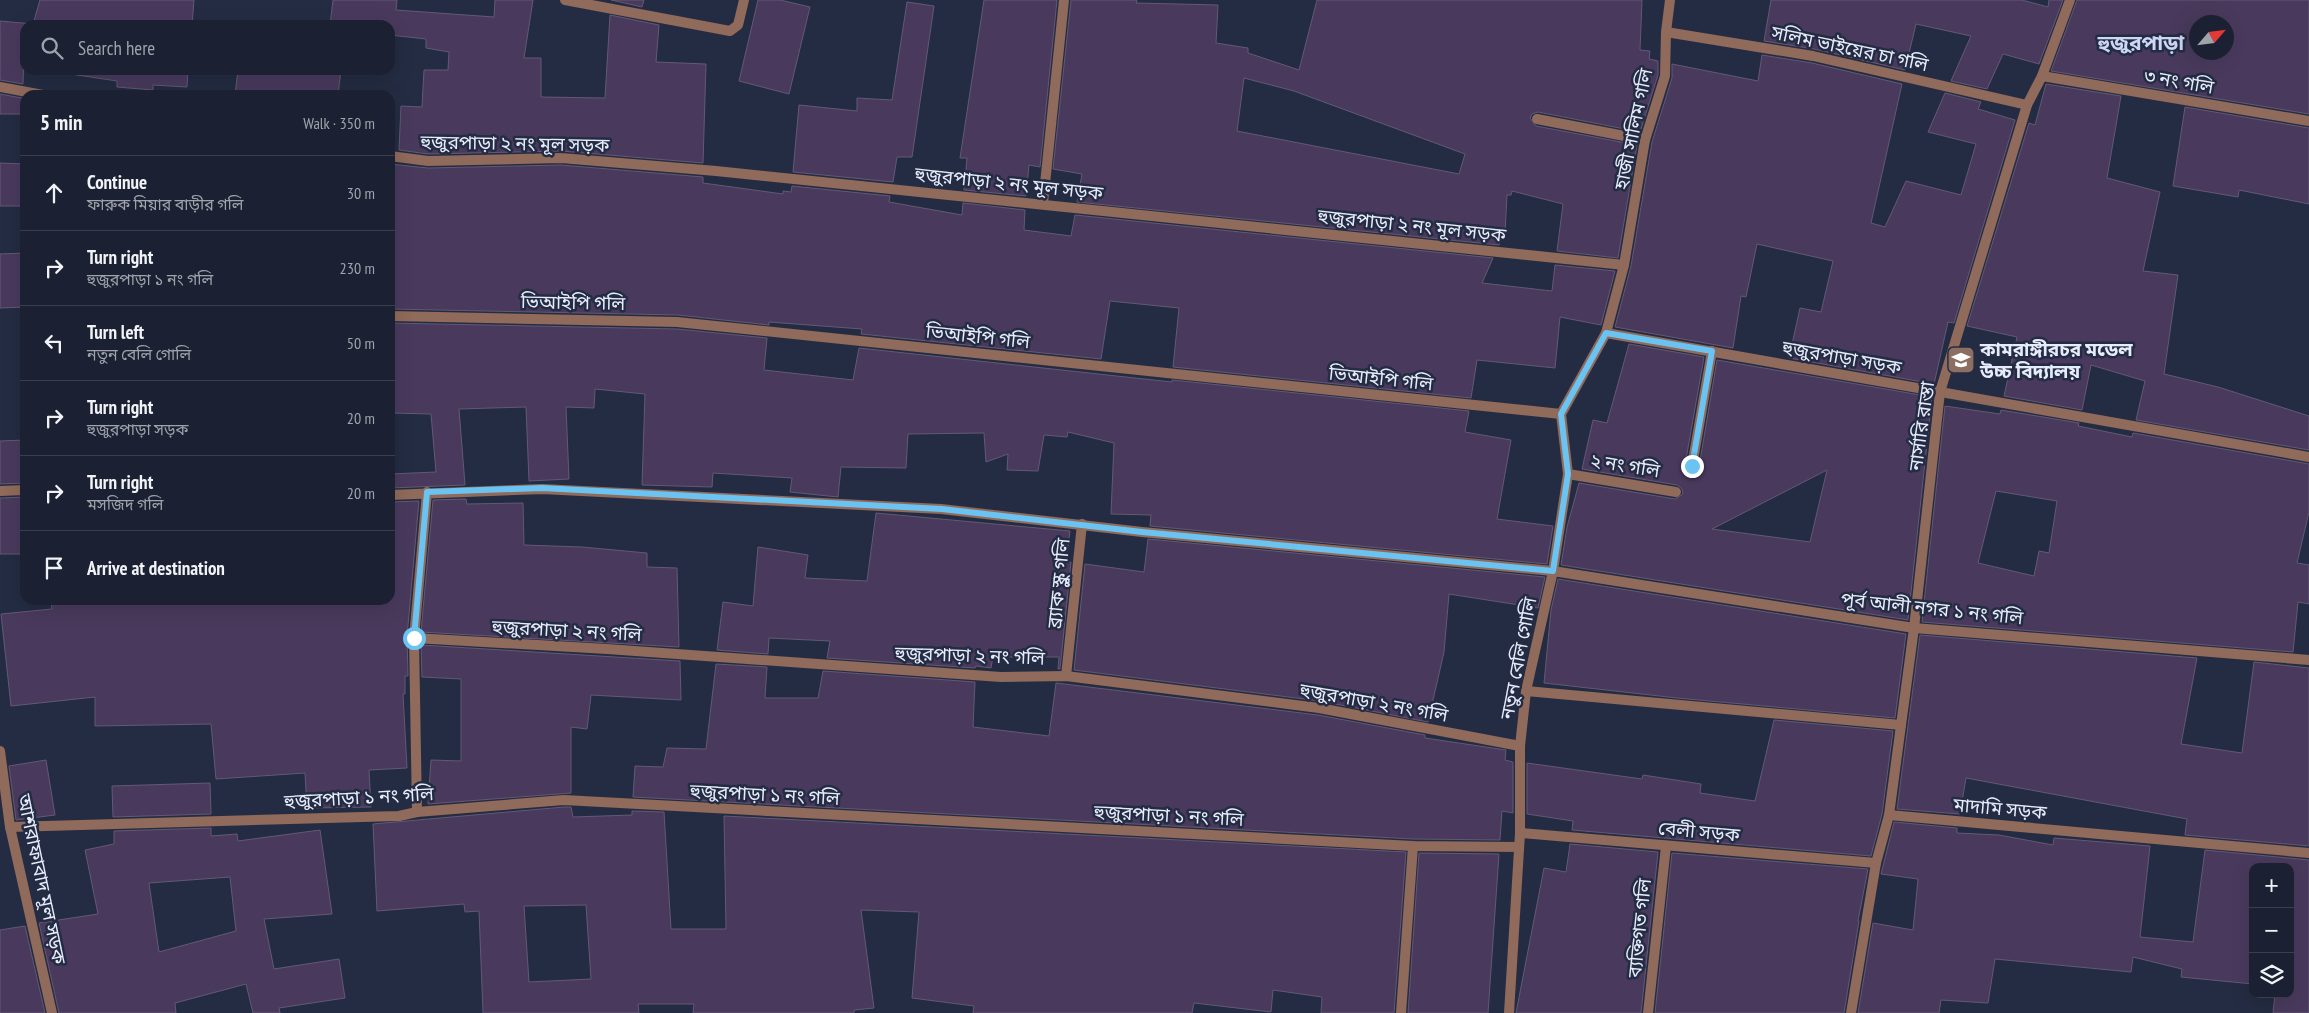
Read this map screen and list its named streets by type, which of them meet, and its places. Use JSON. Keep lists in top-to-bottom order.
{
  "streets": {
    "street": [
      "সলিম ভাইয়ের চা গলি",
      "৩ নং গলি",
      "হাজী সালিম গলি",
      "হুজুরপাড়া ২ নং মূল সড়ক",
      "ভিআইপি গলি",
      "হুজুরপাড়া সড়ক",
      "নার্সারি রাস্তা",
      "২ নং গলি",
      "ব্র্যাক স্কুল গলি",
      "পূর্ব আলী নগর ১ নং গলি",
      "হুজুরপাড়া ২ নং গলি",
      "নতুন বেলি গোলি",
      "হুজুরপাড়া ১ নং গলি",
      "মাদামি সড়ক",
      "বেলী সড়ক",
      "আশরাফাবাদ মূল সড়ক",
      "ব্যক্তিগত গলি"
    ]
  },
  "crossings": [
    ["সলিম ভাইয়ের চা গলি", "হাজী সালিম গলি"],
    ["সলিম ভাইয়ের চা গলি", "নার্সারি রাস্তা"],
    ["৩ নং গলি", "নার্সারি রাস্তা"],
    ["হাজী সালিম গলি", "হুজুরপাড়া ২ নং মূল সড়ক"],
    ["ভিআইপি গলি", "নতুন বেলি গোলি"],
    ["হুজুরপাড়া সড়ক", "নার্সারি রাস্তা"],
    ["নার্সারি রাস্তা", "পূর্ব আলী নগর ১ নং গলি"],
    ["নার্সারি রাস্তা", "মাদামি সড়ক"],
    ["২ নং গলি", "নতুন বেলি গোলি"],
    ["ব্র্যাক স্কুল গলি", "হুজুরপাড়া ২ নং গলি"],
    ["পূর্ব আলী নগর ১ নং গলি", "নতুন বেলি গোলি"],
    ["হুজুরপাড়া ২ নং গলি", "নতুন বেলি গোলি"],
    ["নতুন বেলি গোলি", "হুজুরপাড়া ১ নং গলি"],
    ["নতুন বেলি গোলি", "বেলী সড়ক"],
    ["হুজুরপাড়া ১ নং গলি", "আশরাফাবাদ মূল সড়ক"],
    ["বেলী সড়ক", "ব্যক্তিগত গলি"]
  ],
  "districts": ["হুজুরপাড়া"],
  "places": {
    "school or university": ["কামরাঙ্গীরচর মডেল উচ্চ বিদ্যালয়"]
  },
  "north": "top right",
  "page": {
    "search": "Search here",
    "heading": ["5 min", "Walk · 350 m"],
    "list": [
      ["Continue", "ফারুক মিয়ার বাড়ীর গলি", "30 m"],
      ["Turn right", "হুজুরপাড়া ১ নং গলি", "230 m"],
      ["Turn left", "নতুন বেলি গোলি", "50 m"],
      ["Turn right", "হুজুরপাড়া সড়ক", "20 m"],
      ["Turn right", "মসজিদ গলি", "20 m"],
      "Arrive at destination"
    ],
    "map_buttons": ["+", "−"]
  }
}
